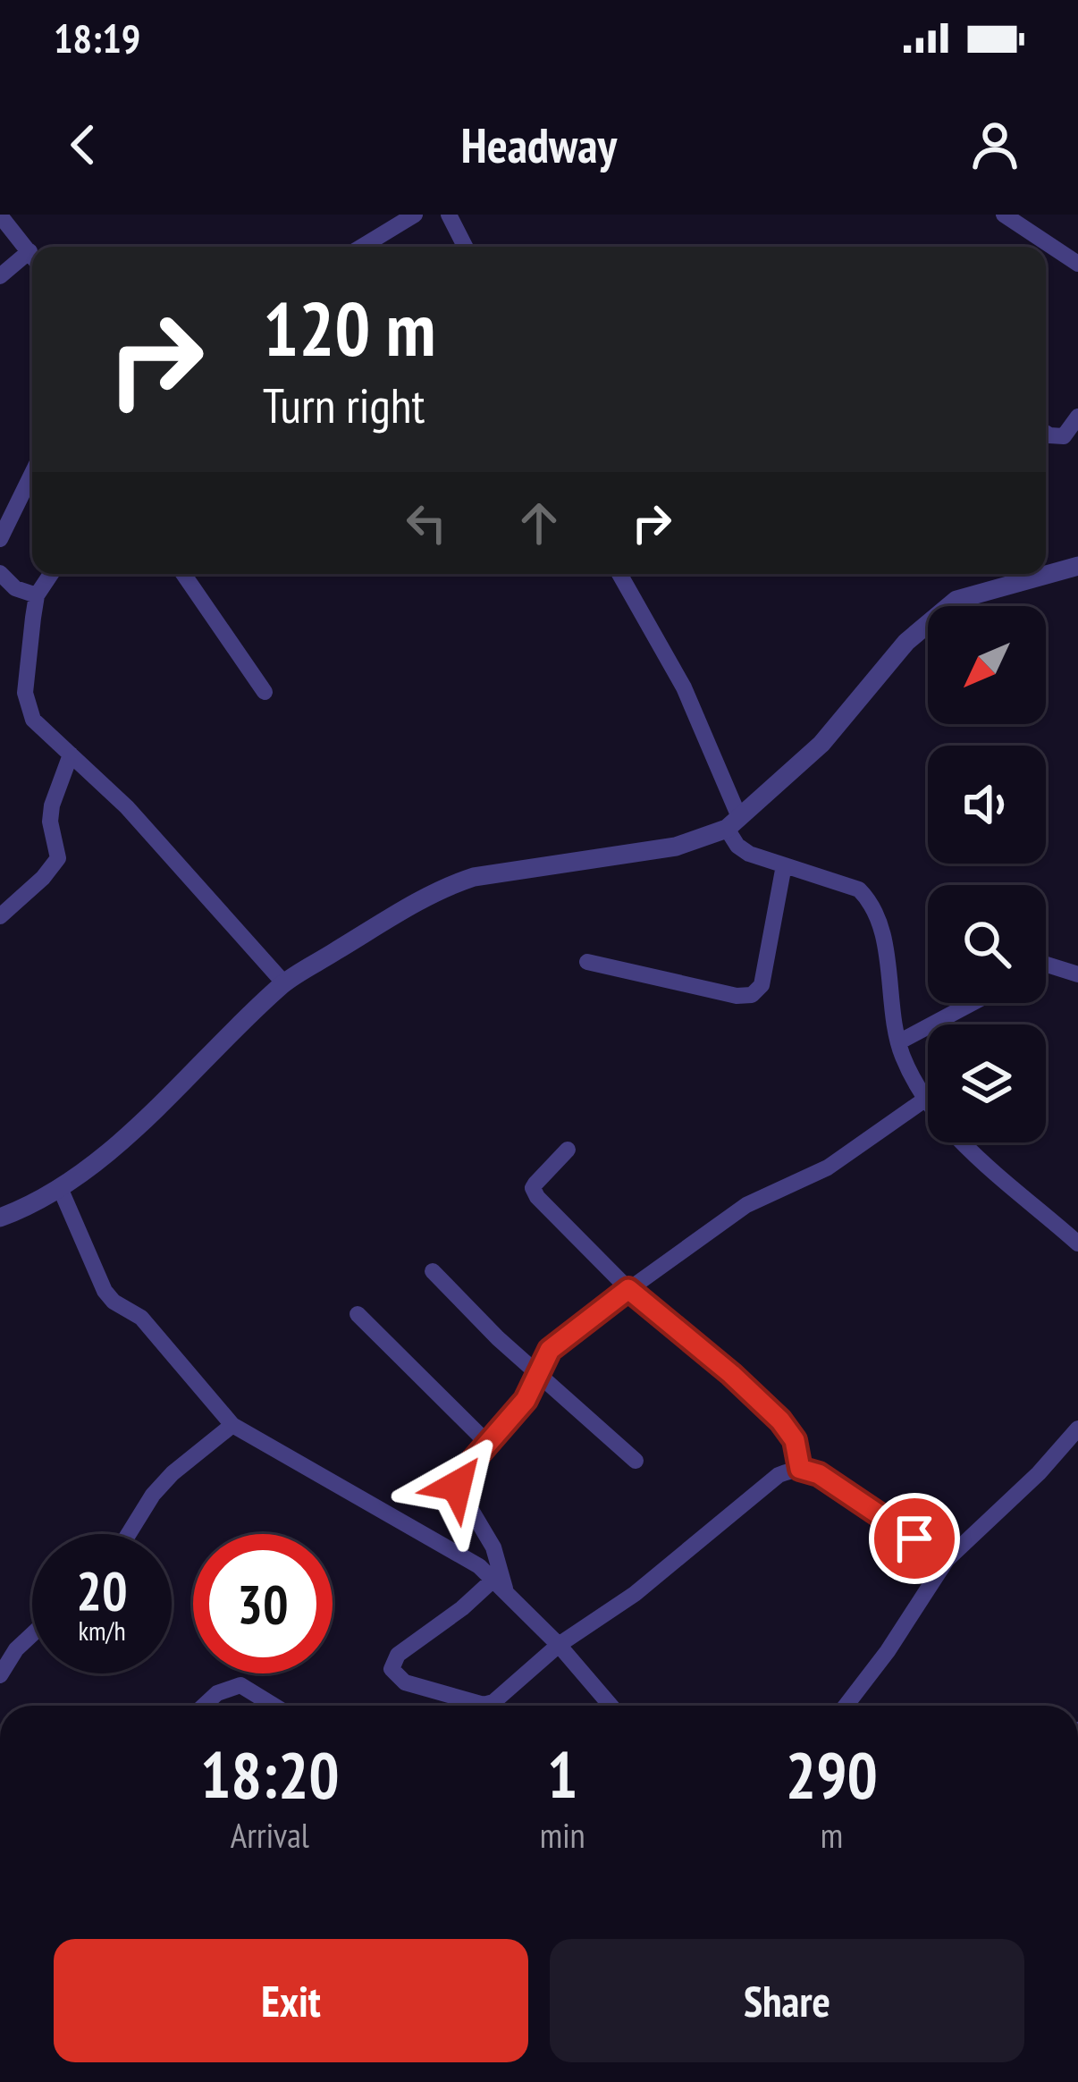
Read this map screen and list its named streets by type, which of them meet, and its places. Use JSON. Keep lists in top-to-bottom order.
{
  "north": "bottom left",
  "page": {
    "status": "18:19",
    "header": "Headway",
    "turn": ["120 m", "Turn right"],
    "speed": "20 km/h",
    "limit": "30",
    "eta": [
      "18:20",
      "Arrival",
      "1",
      "min",
      "290",
      "m"
    ],
    "buttons": ["Exit", "Share"]
  }
}
